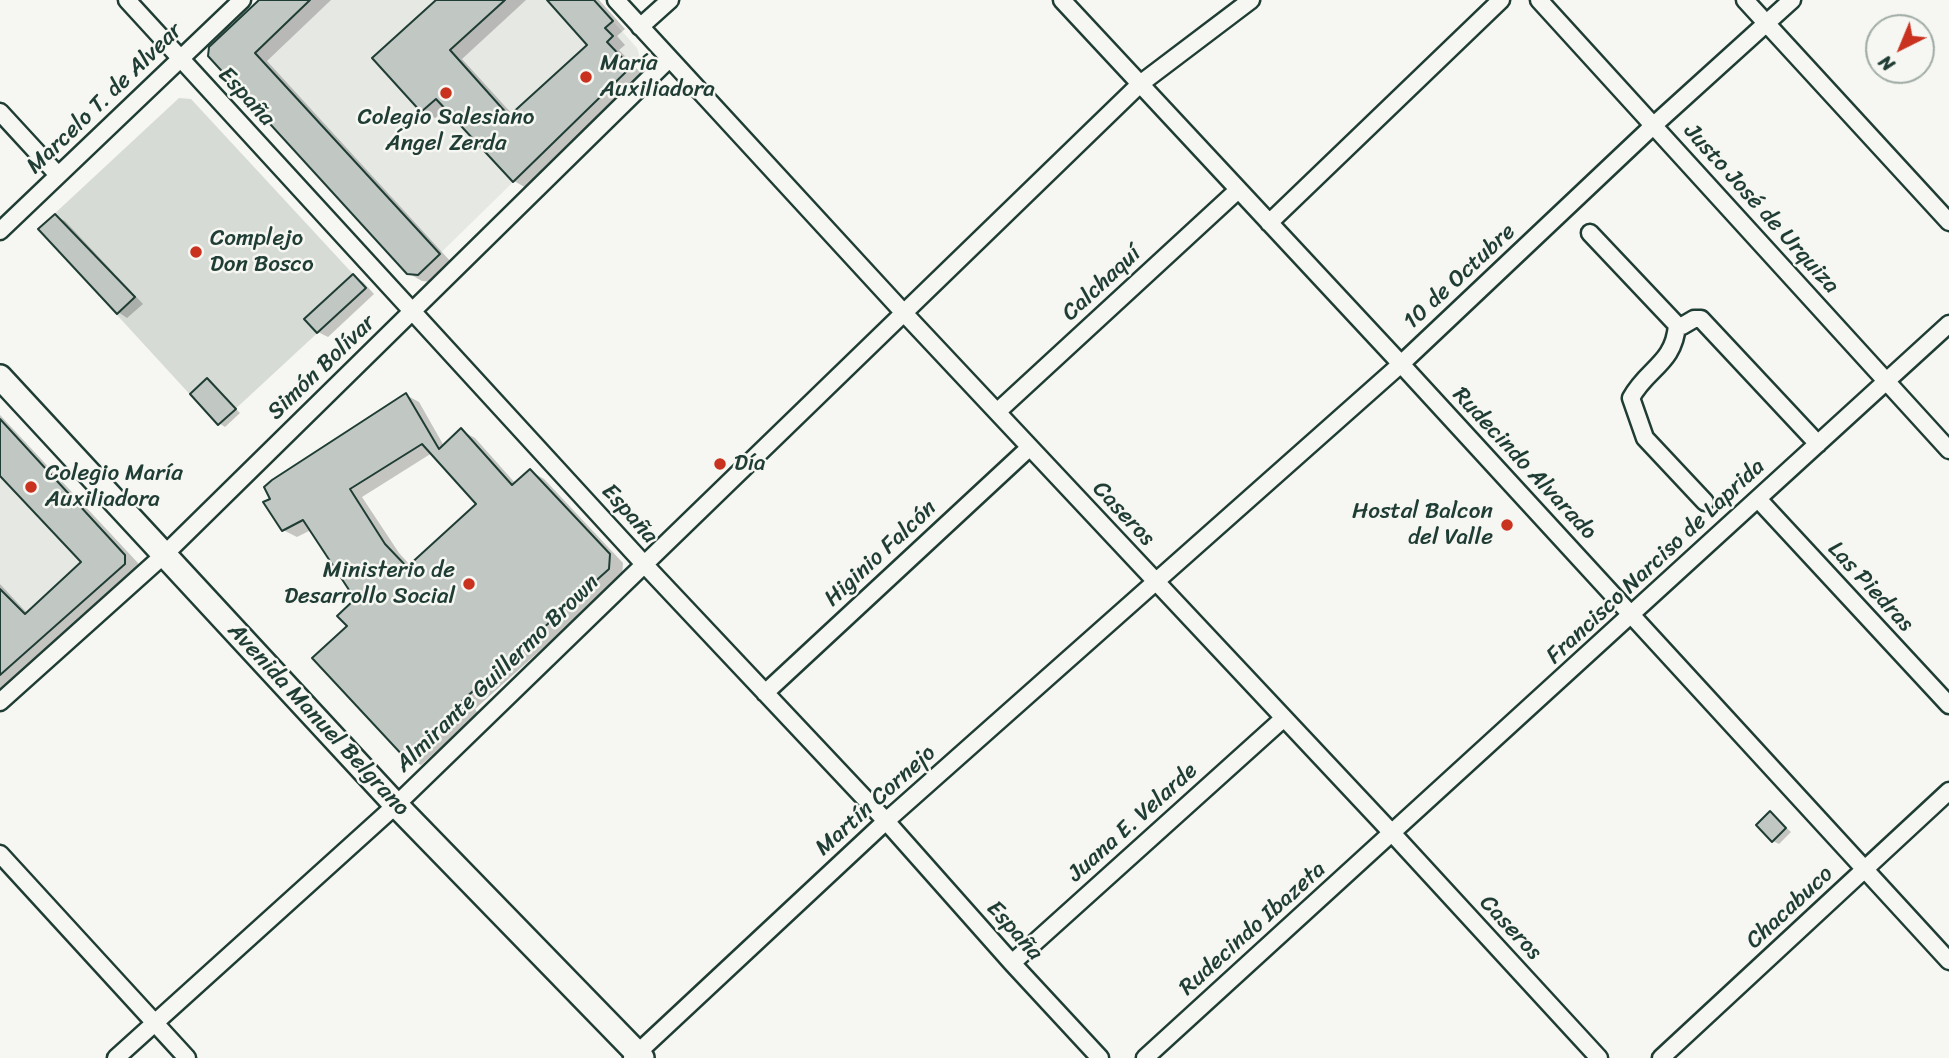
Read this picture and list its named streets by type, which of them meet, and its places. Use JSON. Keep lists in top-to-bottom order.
{
  "streets": {
    "main road": ["Avenida Manuel Belgrano"],
    "street": [
      "España",
      "Marcelo T. de Alvear",
      "Justo José de Urquiza",
      "10 de Octubre",
      "Calchaquí",
      "Simón Bolívar",
      "Rudecindo Alvarado",
      "Caseros",
      "Higinio Falcón",
      "Francisco Narciso de Laprida",
      "Las Piedras",
      "Almirante Guillermo Brown",
      "Martín Cornejo",
      "Juana E. Velarde",
      "Chacabuco",
      "Rudecindo Ibazeta"
    ]
  },
  "crossings": [
    ["España", "Marcelo T. de Alvear"],
    ["España", "Simón Bolívar"],
    ["España", "Higinio Falcón"],
    ["España", "Almirante Guillermo Brown"],
    ["España", "Martín Cornejo"],
    ["España", "Juana E. Velarde"],
    ["Justo José de Urquiza", "10 de Octubre"],
    ["Justo José de Urquiza", "Francisco Narciso de Laprida"],
    ["10 de Octubre", "Rudecindo Alvarado"],
    ["10 de Octubre", "Caseros"],
    ["10 de Octubre", "Martín Cornejo"],
    ["Calchaquí", "Rudecindo Alvarado"],
    ["Calchaquí", "Caseros"],
    ["Simón Bolívar", "Caseros"],
    ["Simón Bolívar", "Avenida Manuel Belgrano"],
    ["Rudecindo Alvarado", "Francisco Narciso de Laprida"],
    ["Rudecindo Alvarado", "Almirante Guillermo Brown"],
    ["Rudecindo Alvarado", "Chacabuco"],
    ["Caseros", "Higinio Falcón"],
    ["Caseros", "Francisco Narciso de Laprida"],
    ["Caseros", "Almirante Guillermo Brown"],
    ["Caseros", "Martín Cornejo"],
    ["Caseros", "Juana E. Velarde"],
    ["Caseros", "Rudecindo Ibazeta"],
    ["Francisco Narciso de Laprida", "Las Piedras"],
    ["Francisco Narciso de Laprida", "Rudecindo Ibazeta"],
    ["Almirante Guillermo Brown", "Avenida Manuel Belgrano"],
    ["Avenida Manuel Belgrano", "Martín Cornejo"]
  ],
  "places": [
    "María Auxiliadora",
    "Colegio Salesiano Ángel Zerda",
    "Complejo Don Bosco",
    "Día",
    "Colegio María Auxiliadora",
    "Hostal Balcon del Valle",
    "Ministerio de Desarrollo Social"
  ],
  "north": "bottom left"
}
